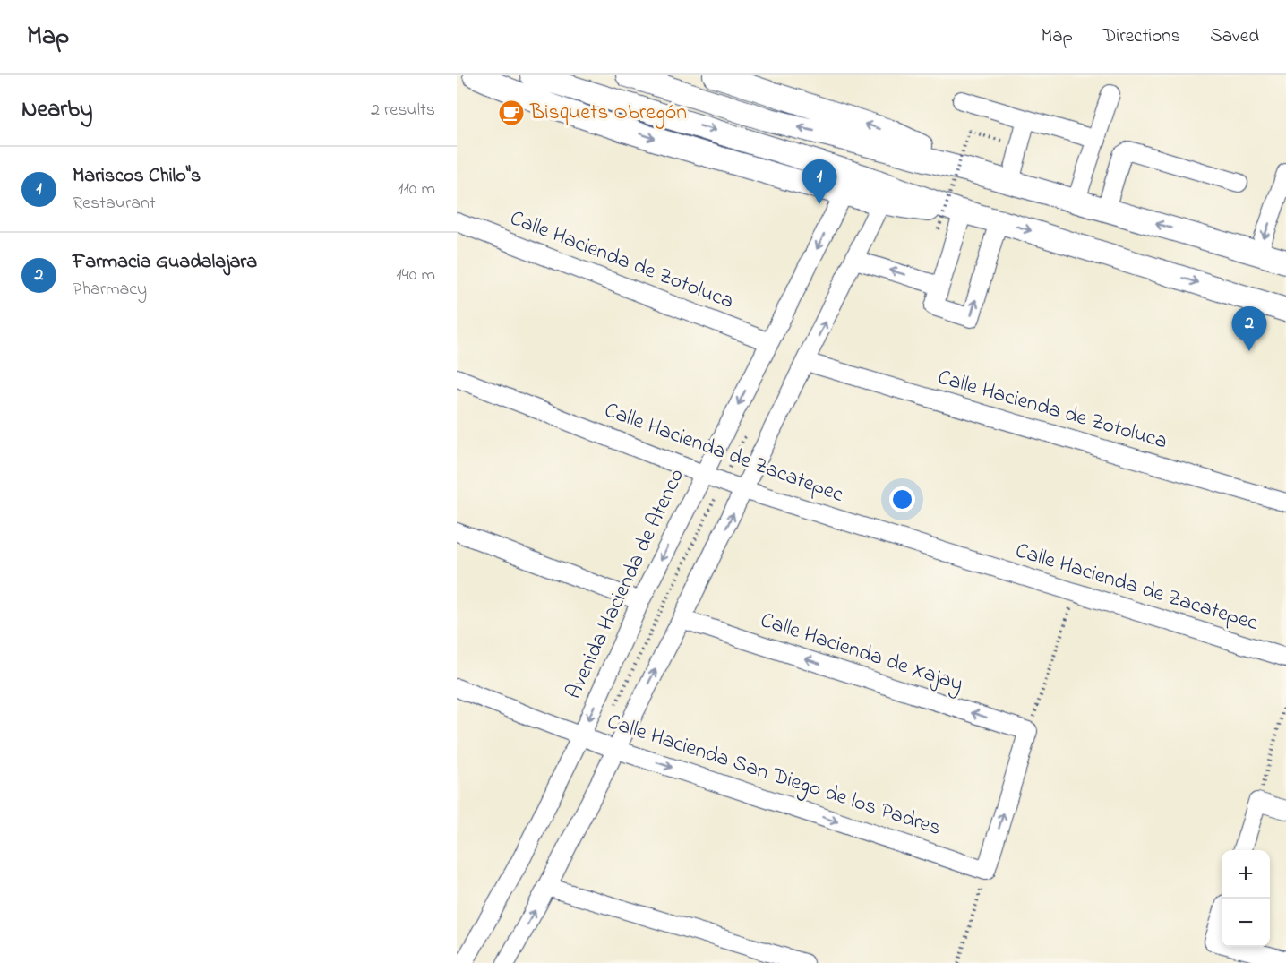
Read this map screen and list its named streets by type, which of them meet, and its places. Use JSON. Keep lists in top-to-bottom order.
{
  "streets": {
    "street": [
      "Calle Hacienda de Zotoluca",
      "Calle Hacienda de Zacatepec",
      "Avenida Hacienda de Atenco",
      "Calle Hacienda de Xajay",
      "Calle Hacienda San Diego de los Padres"
    ]
  },
  "crossings": [
    ["Calle Hacienda de Zotoluca", "Avenida Hacienda de Atenco"],
    ["Calle Hacienda de Zacatepec", "Avenida Hacienda de Atenco"],
    ["Avenida Hacienda de Atenco", "Calle Hacienda San Diego de los Padres"]
  ],
  "one_way": ["Calle Hacienda de Xajay"],
  "places": {
    "cafe": ["Bisquets Obregón"]
  },
  "page": {
    "header": "Map",
    "nav": ["Map", "Directions", "Saved"],
    "heading": ["Nearby", "2 results"],
    "list": [
      {
        "mark": "1",
        "name": "Mariscos Chilo\"s",
        "note": "Restaurant",
        "value": "110 m"
      },
      {
        "mark": "2",
        "name": "Farmacia Guadalajara",
        "note": "Pharmacy",
        "value": "140 m"
      }
    ],
    "pins": ["1", "2"],
    "map_buttons": ["+", "−"]
  }
}
